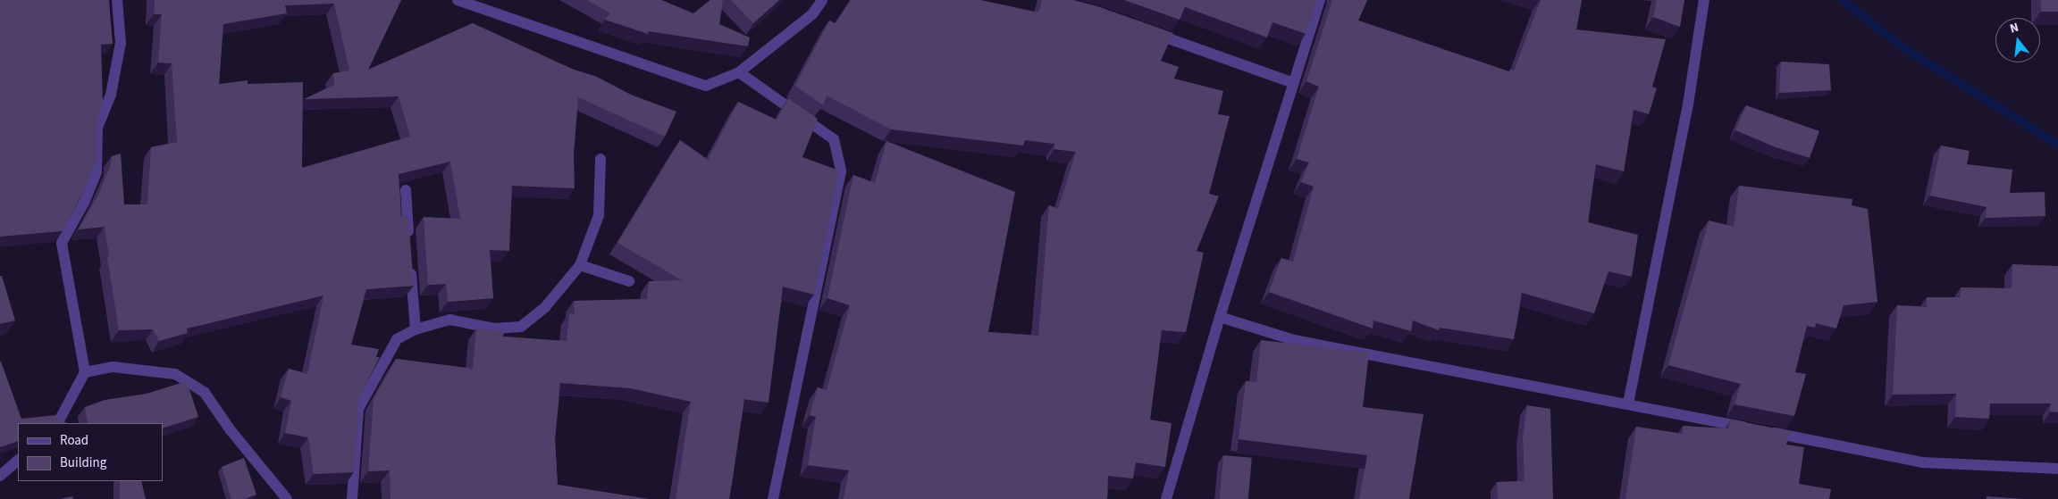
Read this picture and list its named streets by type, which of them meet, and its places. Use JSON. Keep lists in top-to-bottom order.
{
  "legend": ["Road", "Building"],
  "north": "top"
}
